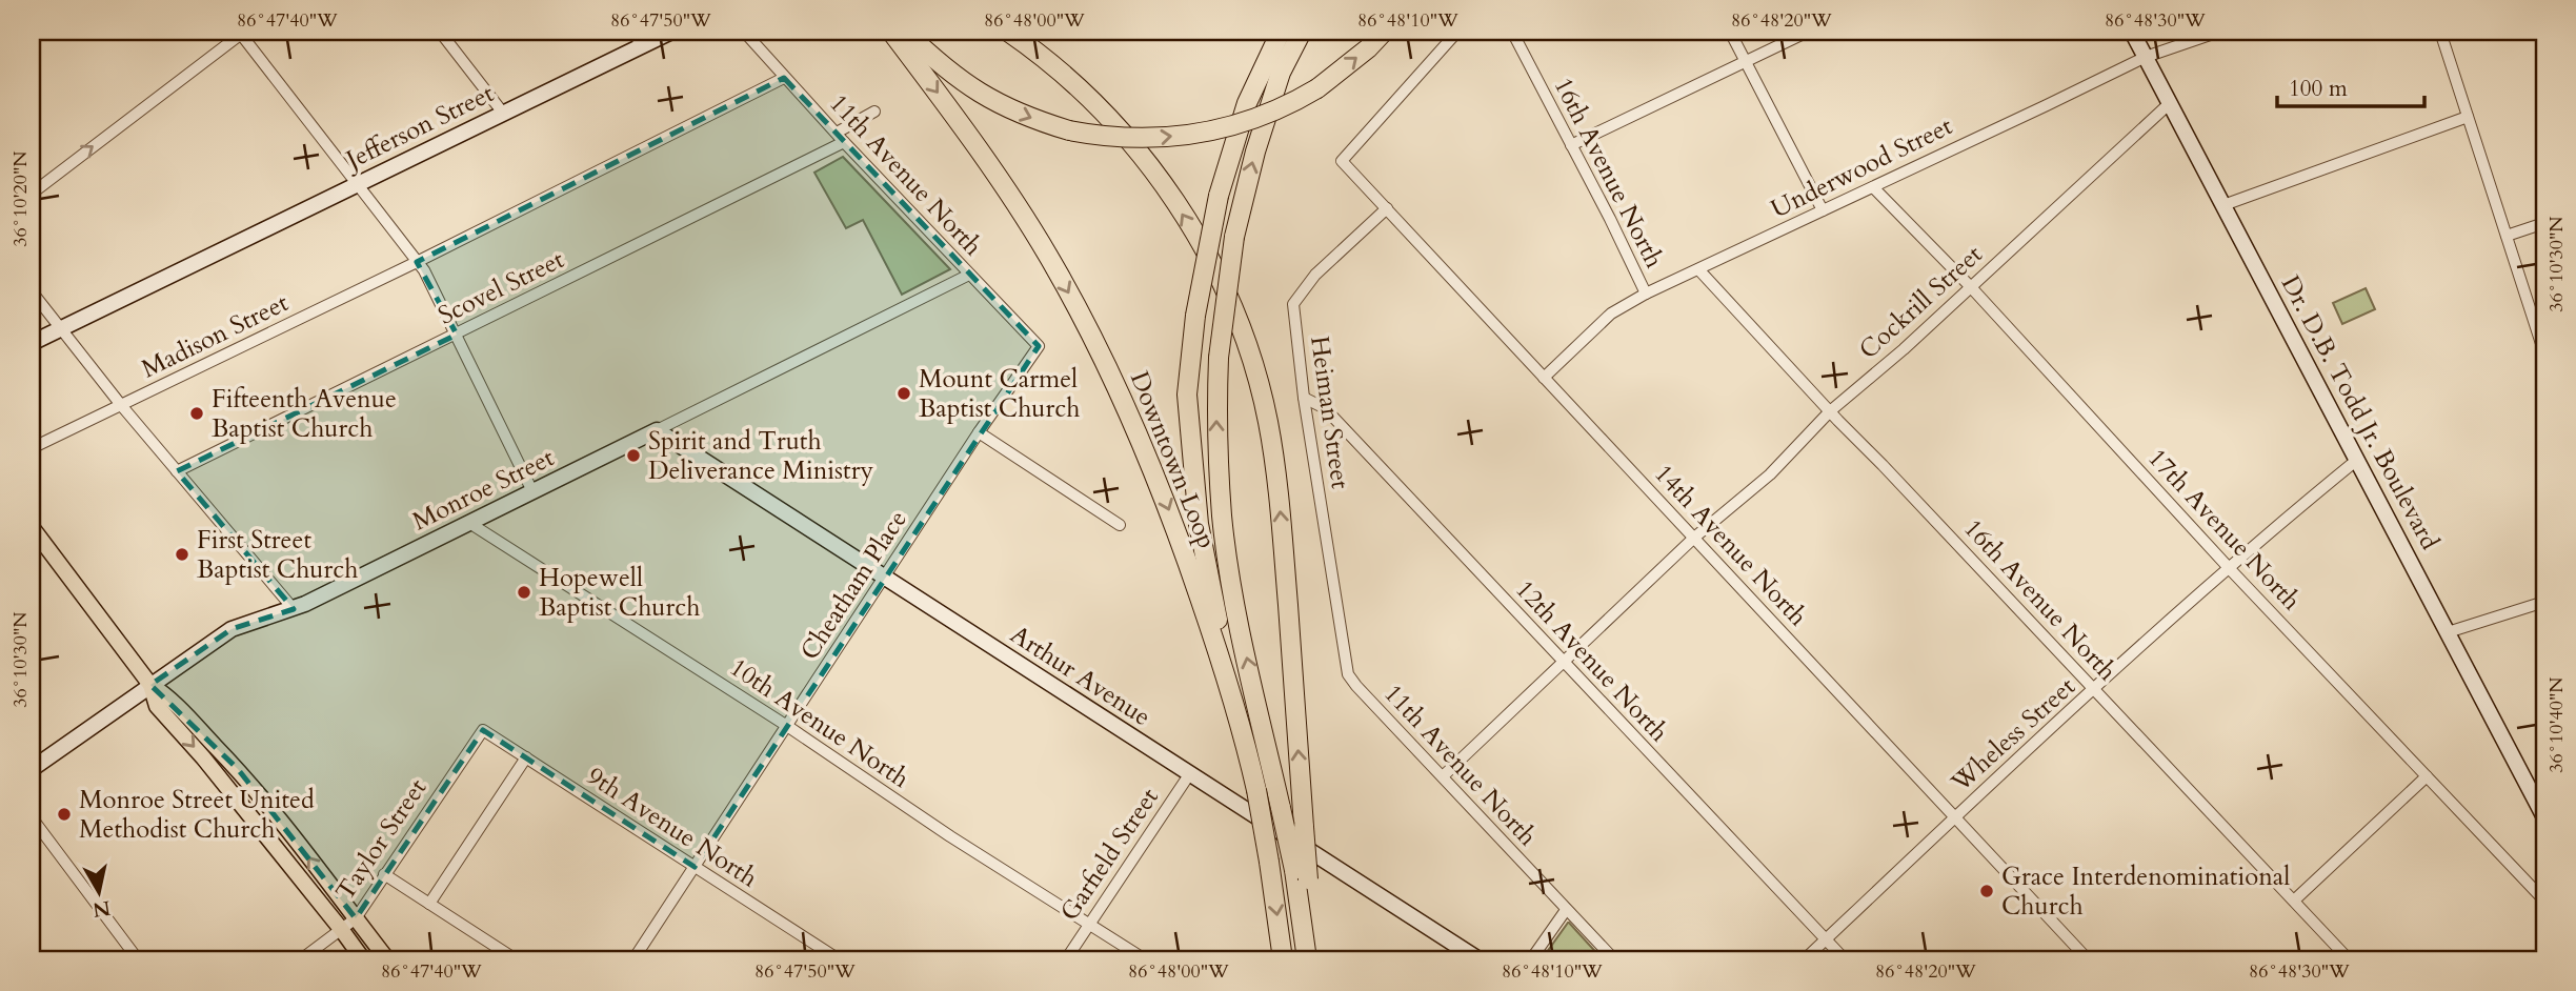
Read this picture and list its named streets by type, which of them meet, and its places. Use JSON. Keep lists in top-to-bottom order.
{
  "streets": {
    "highway": ["Downtown Loop"],
    "street": [
      "Jefferson Street",
      "Underwood Street",
      "16th Avenue North",
      "11th Avenue North",
      "Scovel Street",
      "Cockrill Street",
      "Madison Street",
      "Heiman Street",
      "Dr. D.B. Todd Jr. Boulevard",
      "Monroe Street",
      "17th Avenue North",
      "14th Avenue North",
      "Cheatham Place",
      "12th Avenue North",
      "Arthur Avenue",
      "10th Avenue North",
      "Wheless Street",
      "9th Avenue North",
      "Taylor Street",
      "Garfield Street"
    ]
  },
  "crossings": [
    ["Underwood Street", "16th Avenue North"],
    ["Underwood Street", "Dr. D.B. Todd Jr. Boulevard"],
    ["Underwood Street", "17th Avenue North"],
    ["Underwood Street", "14th Avenue North"],
    ["16th Avenue North", "Cockrill Street"],
    ["16th Avenue North", "Wheless Street"],
    ["11th Avenue North", "Scovel Street"],
    ["11th Avenue North", "Cockrill Street"],
    ["11th Avenue North", "Madison Street"],
    ["11th Avenue North", "Heiman Street"],
    ["11th Avenue North", "Monroe Street"],
    ["11th Avenue North", "Cheatham Place"],
    ["Cockrill Street", "Dr. D.B. Todd Jr. Boulevard"],
    ["Cockrill Street", "17th Avenue North"],
    ["Cockrill Street", "14th Avenue North"],
    ["Cockrill Street", "12th Avenue North"],
    ["Heiman Street", "14th Avenue North"],
    ["Heiman Street", "12th Avenue North"],
    ["Dr. D.B. Todd Jr. Boulevard", "Wheless Street"],
    ["Monroe Street", "Arthur Avenue"],
    ["Monroe Street", "10th Avenue North"],
    ["17th Avenue North", "Wheless Street"],
    ["14th Avenue North", "Wheless Street"],
    ["Cheatham Place", "Arthur Avenue"],
    ["Cheatham Place", "10th Avenue North"],
    ["Cheatham Place", "9th Avenue North"],
    ["12th Avenue North", "Wheless Street"],
    ["Arthur Avenue", "Garfield Street"],
    ["10th Avenue North", "Garfield Street"],
    ["9th Avenue North", "Taylor Street"]
  ],
  "places": [
    "Mount Carmel Baptist Church",
    "Fifteenth Avenue Baptist Church",
    "Spirit and Truth Deliverance Ministry",
    "First Street Baptist Church",
    "Hopewell Baptist Church",
    "Monroe Street United Methodist Church",
    "Grace Interdenominational Church"
  ],
  "scale_bar": "100 m",
  "north": "bottom",
  "coordinates": [
    "86°47'40\"W",
    "86°47'50\"W",
    "86°48'00\"W",
    "86°48'10\"W",
    "86°48'20\"W",
    "86°48'30\"W",
    "36°10'20\"N",
    "36°10'30\"N",
    "36°10'40\"N"
  ]
}
